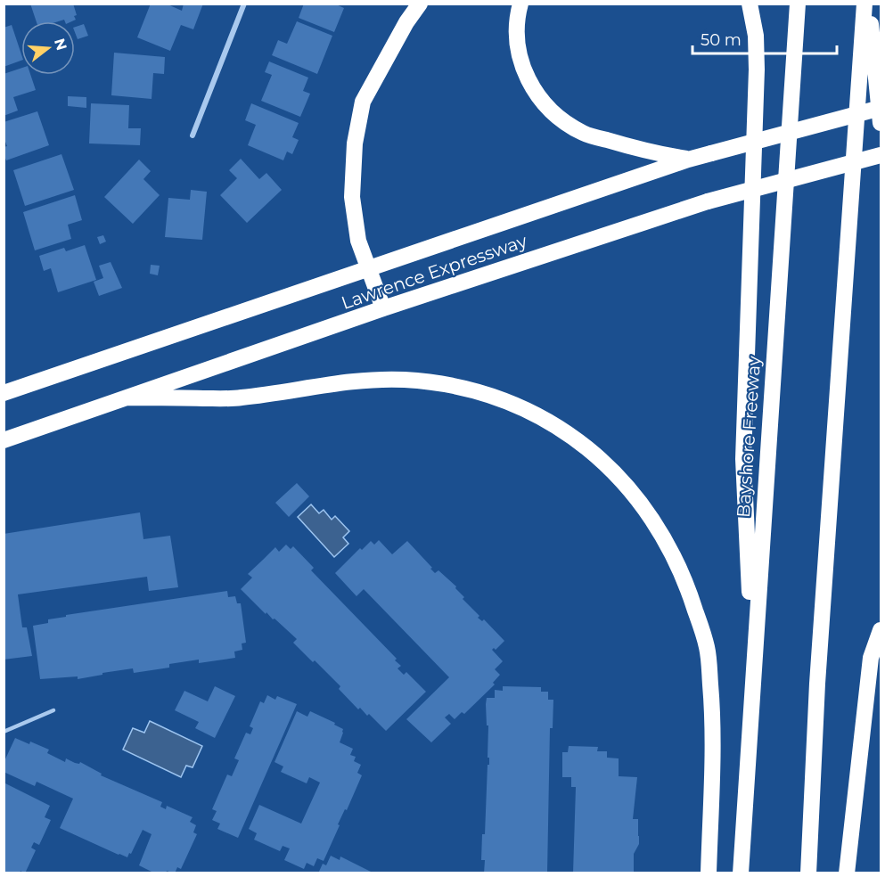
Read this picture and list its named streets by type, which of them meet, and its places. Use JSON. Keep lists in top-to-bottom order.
{
  "streets": {
    "highway": ["Lawrence Expressway", "Bayshore Freeway"]
  },
  "scale_bar": "50 m",
  "north": "right"
}
